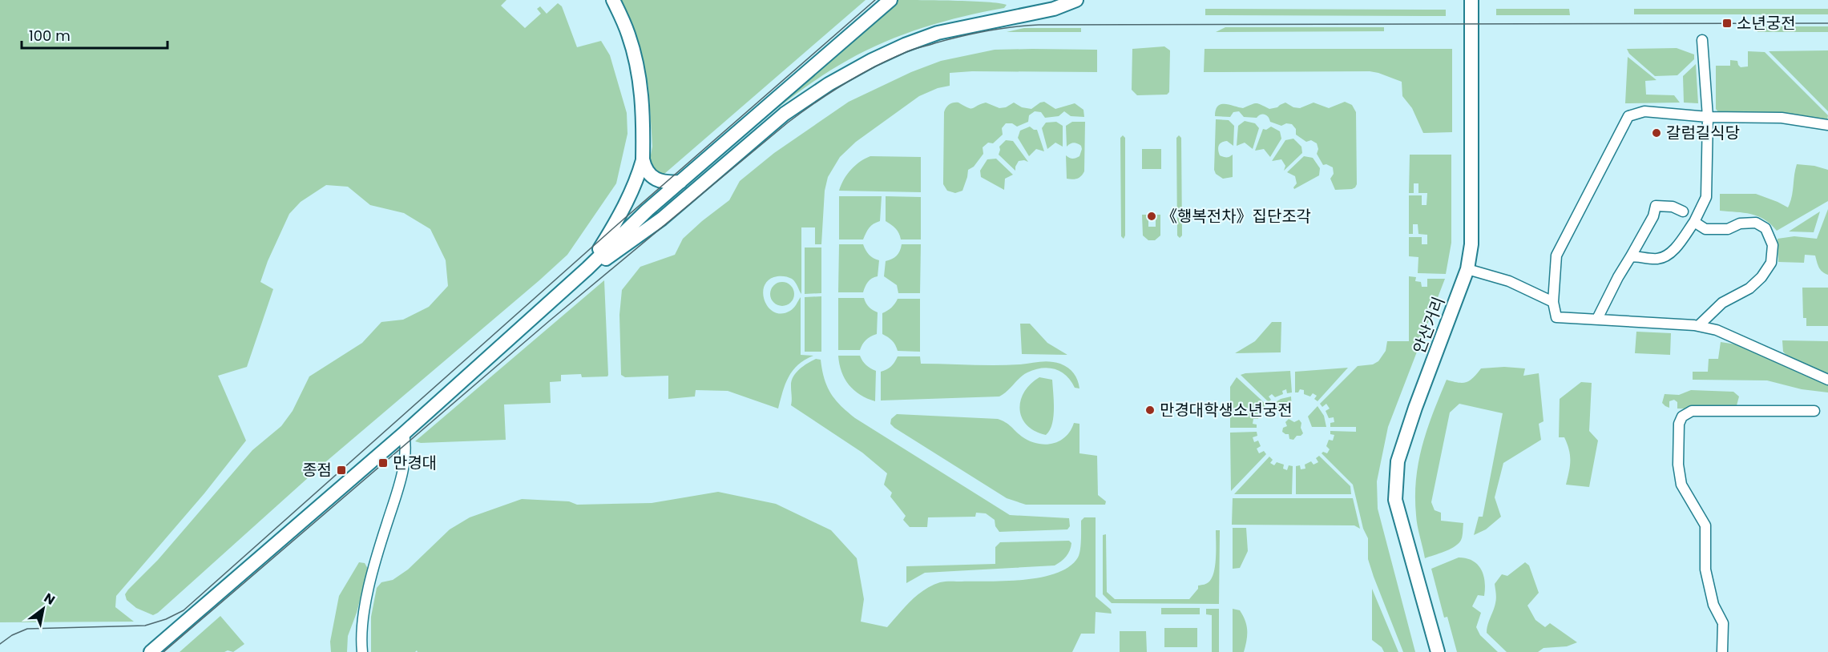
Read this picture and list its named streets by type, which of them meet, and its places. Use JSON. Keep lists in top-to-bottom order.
{
  "streets": {
    "main road": ["안산거리"]
  },
  "places": {
    "transit": ["소년궁전", "만경대", "종점"],
    "other": ["갈럼길식당", "《행복전차》집단조각", "만경대학생소년궁전"]
  },
  "scale_bar": "100 m",
  "north": "top right"
}
